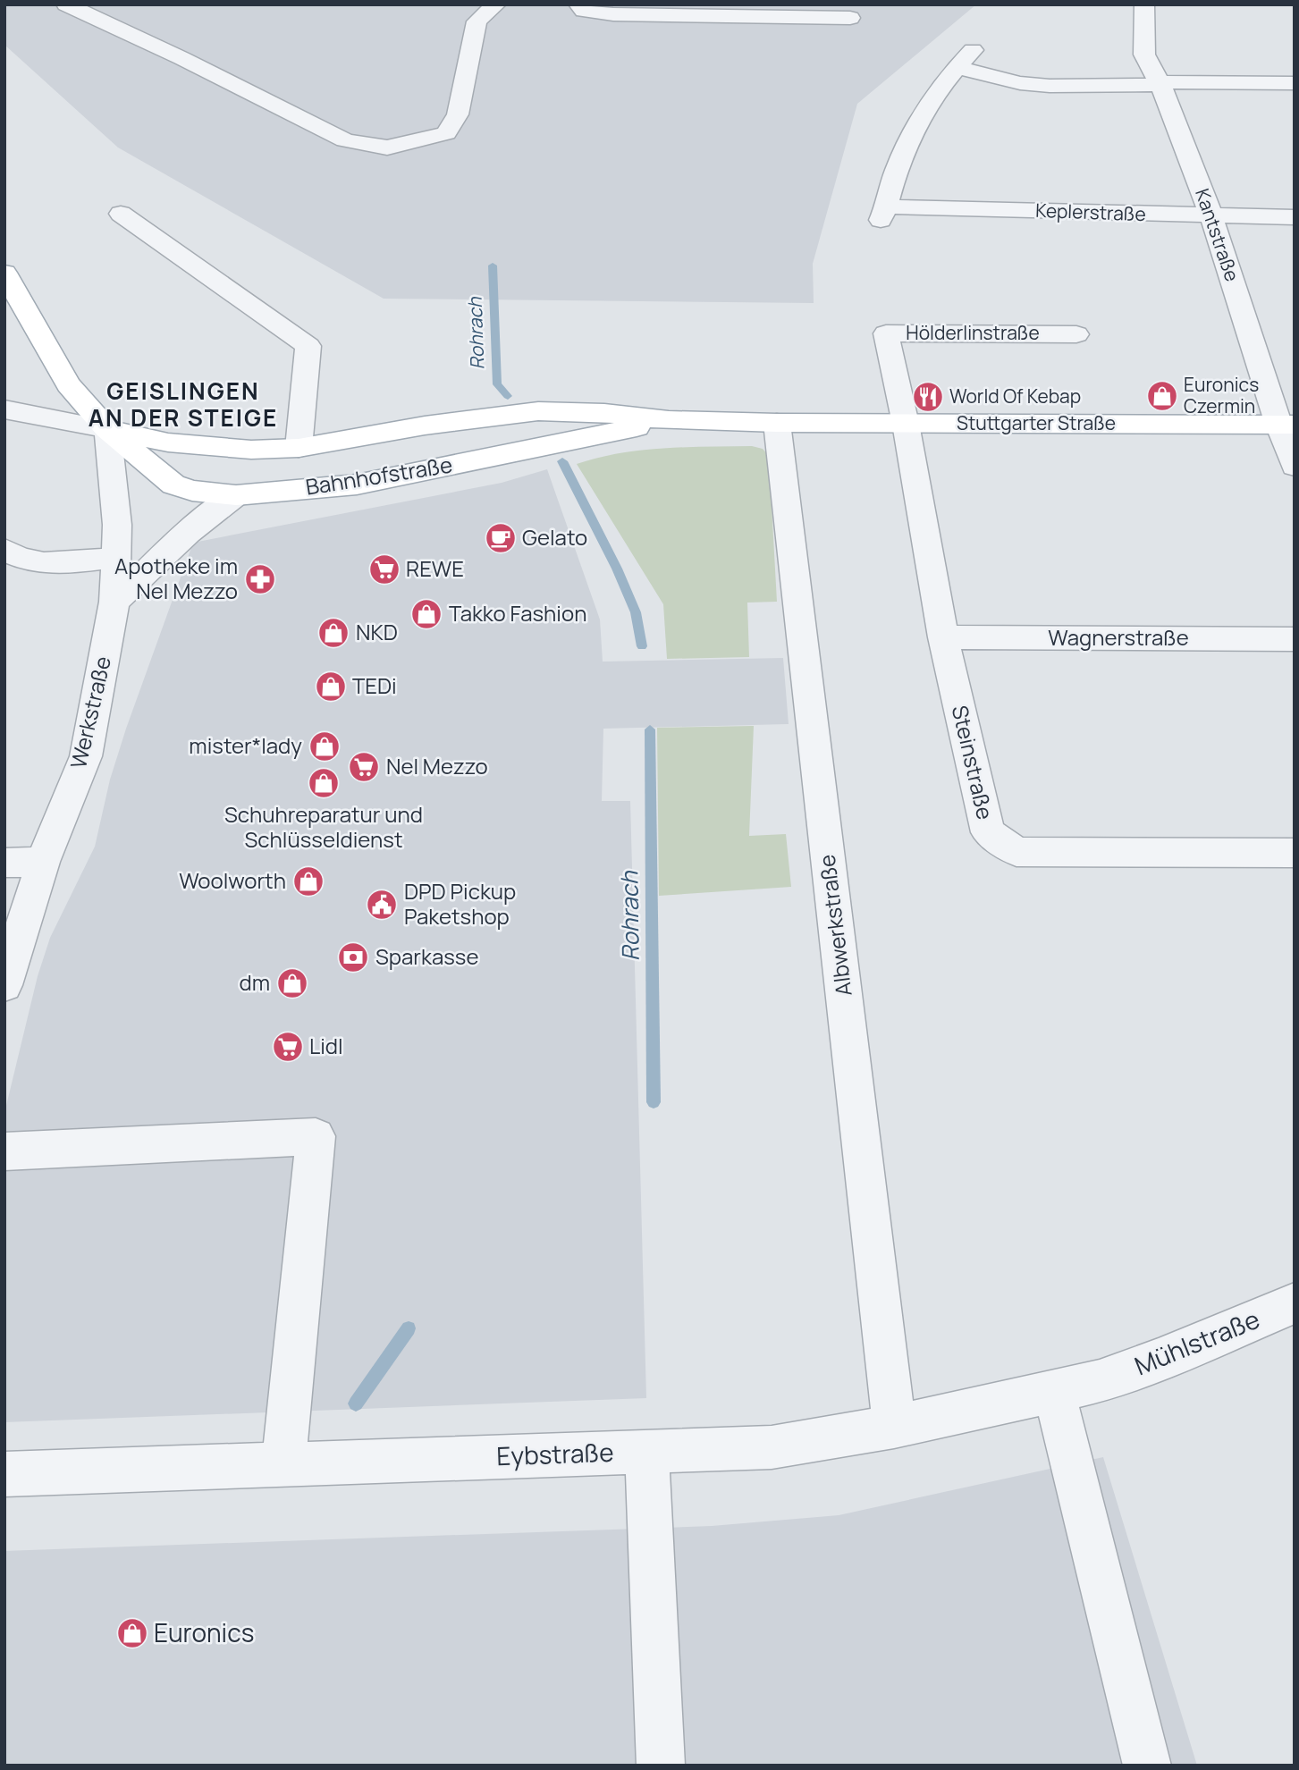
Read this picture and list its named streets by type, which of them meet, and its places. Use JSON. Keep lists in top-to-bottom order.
{
  "streets": {
    "main road": ["Stuttgarter Straße", "Bahnhofstraße"],
    "street": [
      "Keplerstraße",
      "Kantstraße",
      "Hölderlinstraße",
      "Wagnerstraße",
      "Werkstraße",
      "Steinstraße",
      "Albwerkstraße",
      "Mühlstraße",
      "Eybstraße"
    ]
  },
  "crossings": [
    ["Keplerstraße", "Kantstraße"],
    ["Kantstraße", "Stuttgarter Straße"],
    ["Hölderlinstraße", "Stuttgarter Straße"],
    ["Hölderlinstraße", "Steinstraße"],
    ["Stuttgarter Straße", "Bahnhofstraße"],
    ["Stuttgarter Straße", "Steinstraße"],
    ["Stuttgarter Straße", "Albwerkstraße"],
    ["Bahnhofstraße", "Werkstraße"],
    ["Bahnhofstraße", "Albwerkstraße"],
    ["Wagnerstraße", "Steinstraße"],
    ["Albwerkstraße", "Eybstraße"],
    ["Mühlstraße", "Eybstraße"]
  ],
  "districts": ["GEISLINGEN AN DER STEIGE"],
  "water": ["Rohrach"],
  "places": {
    "shop": [
      "Euronics Czermin",
      "Takko Fashion",
      "NKD",
      "TEDi",
      "mister*lady",
      "Schuhreparatur und Schlüsseldienst",
      "Woolworth",
      "dm",
      "Euronics"
    ],
    "restaurant": ["World Of Kebap"],
    "cafe": ["Gelato"],
    "supermarket": ["REWE", "Nel Mezzo", "Lidl"],
    "pharmacy": ["Apotheke im Nel Mezzo"],
    "public building": ["DPD Pickup Paketshop"],
    "bank": ["Sparkasse"]
  }
}
